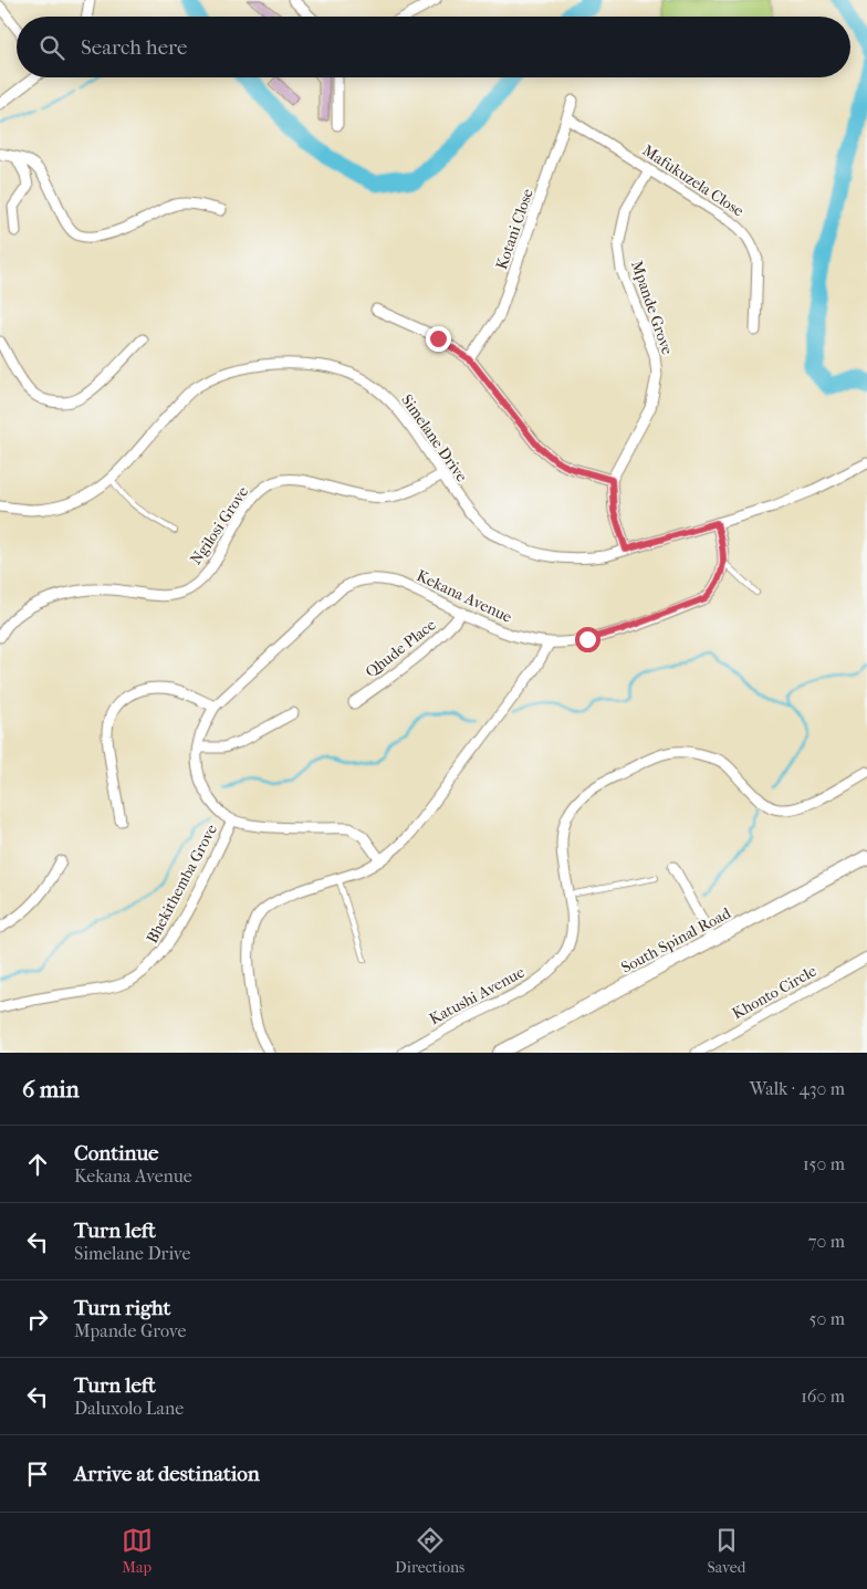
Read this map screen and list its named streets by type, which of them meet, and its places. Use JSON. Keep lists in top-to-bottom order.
{
  "streets": {
    "street": [
      "Mafukuzela Close",
      "Kotani Close",
      "Mpande Grove",
      "Simelane Drive",
      "Ngilosi Grove",
      "Kekana Avenue",
      "Qhude Place",
      "Bhekithemba Grove",
      "South Spinal Road",
      "Khonto Circle",
      "Katushi Avenue"
    ]
  },
  "crossings": [
    ["Mafukuzela Close", "Kotani Close"],
    ["Mafukuzela Close", "Mpande Grove"],
    ["Simelane Drive", "Ngilosi Grove"],
    ["Kekana Avenue", "Qhude Place"],
    ["Kekana Avenue", "Bhekithemba Grove"]
  ],
  "page": {
    "search": "Search here",
    "heading": ["6 min", "Walk · 430 m"],
    "list": [
      ["Continue", "Kekana Avenue", "150 m"],
      ["Turn left", "Simelane Drive", "70 m"],
      ["Turn right", "Mpande Grove", "50 m"],
      ["Turn left", "Daluxolo Lane", "160 m"],
      "Arrive at destination"
    ],
    "nav": ["Map", "Directions", "Saved"]
  }
}
